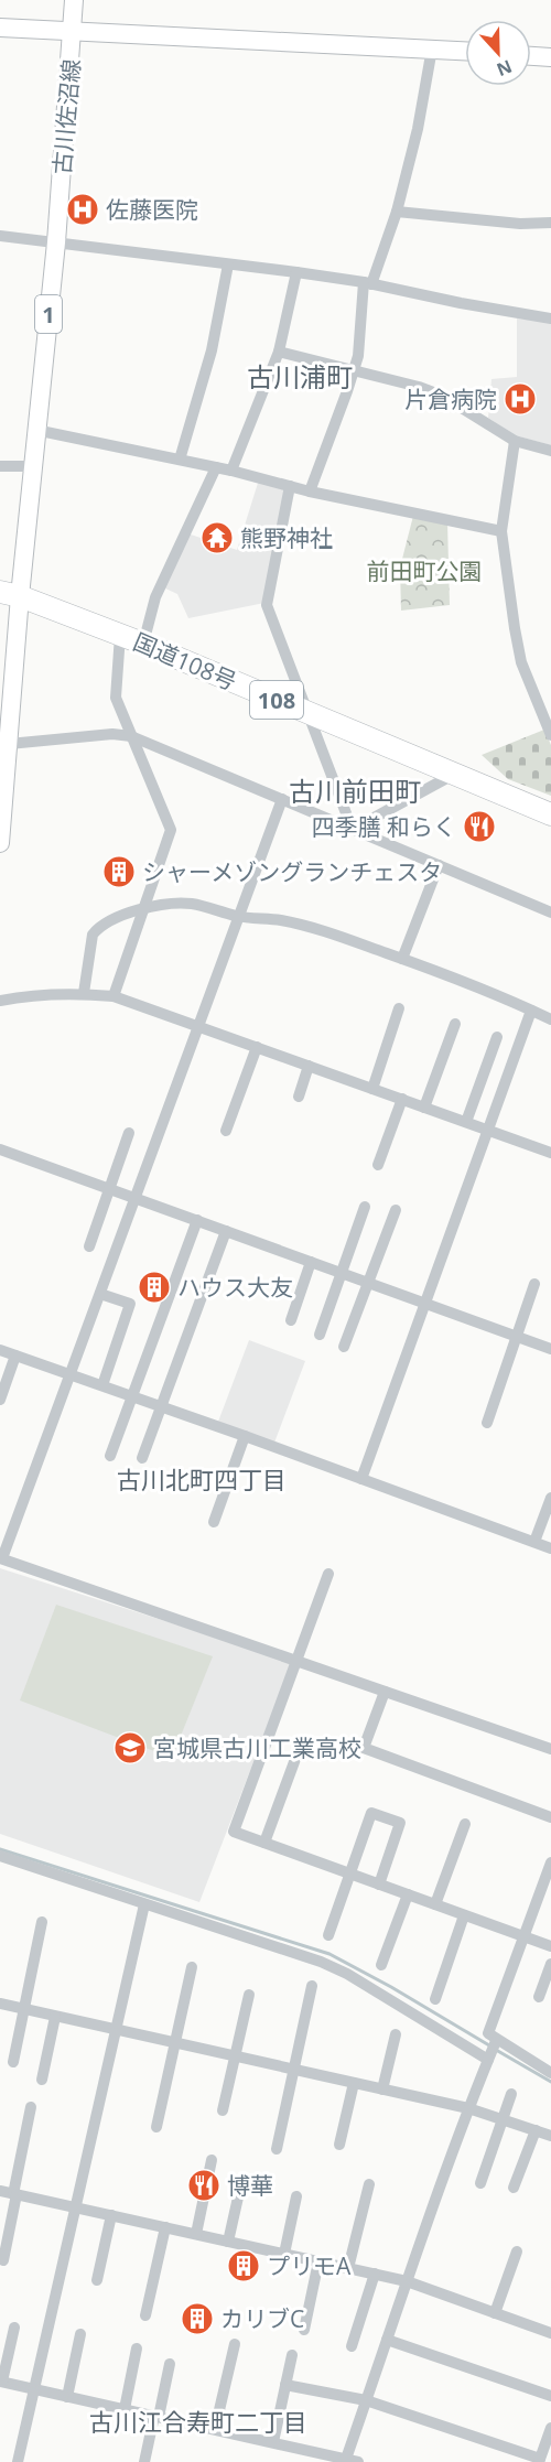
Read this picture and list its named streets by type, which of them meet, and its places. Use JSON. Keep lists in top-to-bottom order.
{
  "streets": {
    "highway": ["国道108号", "108"],
    "main road": ["古川佐沼線", "1"]
  },
  "crossings": [
    ["古川佐沼線", "国道108号"]
  ],
  "districts": [
    "古川浦町",
    "古川前田町",
    "古川北町四丁目",
    "古川江合寿町二丁目"
  ],
  "parks": ["前田町公園"],
  "places": {
    "hospital": ["佐藤医院", "片倉病院"],
    "temple": ["熊野神社"],
    "restaurant": ["四季膳 和らく", "博華"],
    "building": [
      "シャーメゾングランチェスタ",
      "ハウス大友",
      "プリモA",
      "カリブC"
    ],
    "school or university": ["宮城県古川工業高校"]
  },
  "north": "bottom"
}
